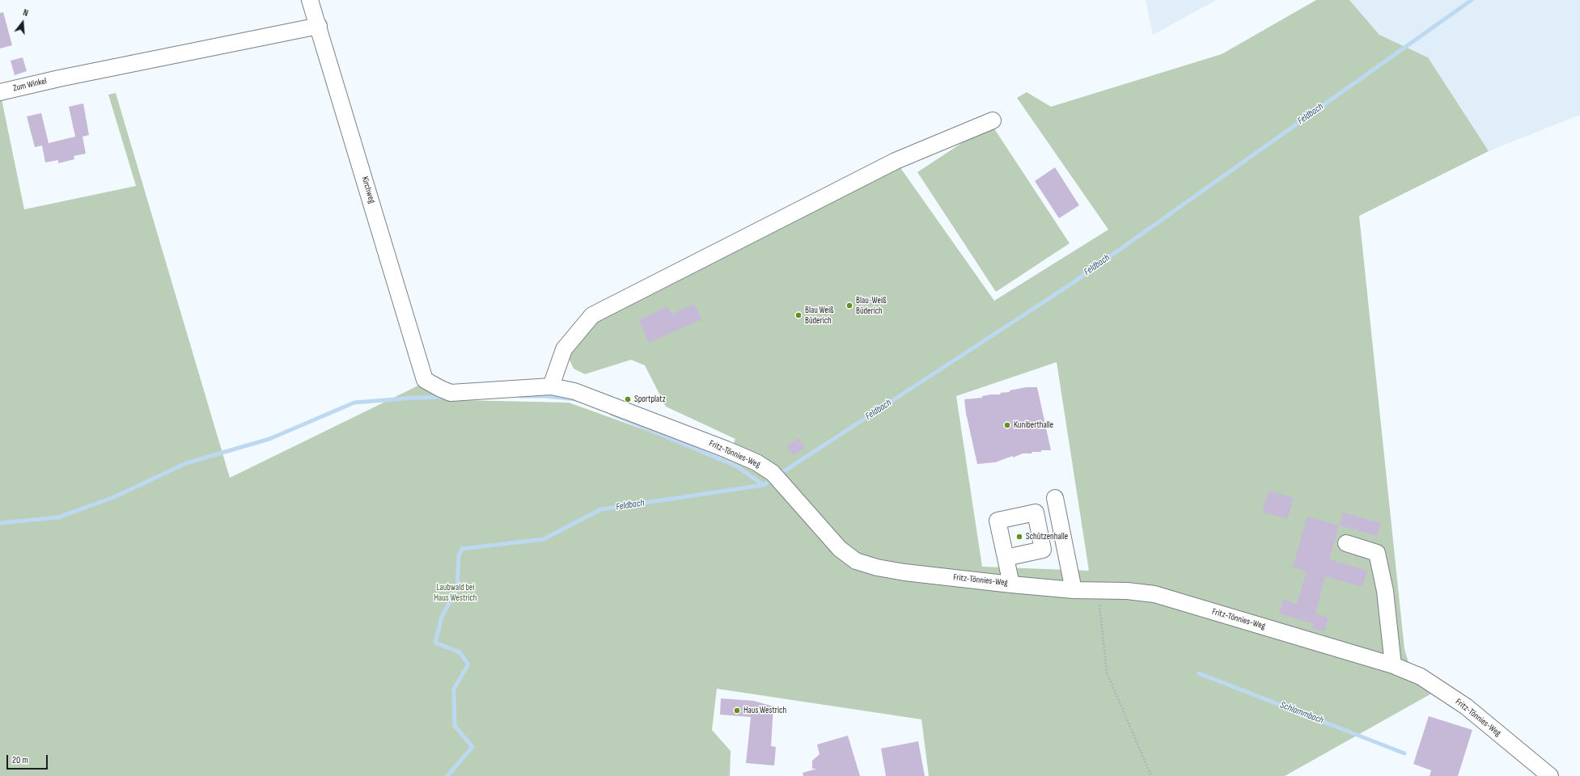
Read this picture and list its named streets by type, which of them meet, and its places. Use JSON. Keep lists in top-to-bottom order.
{
  "streets": {
    "street": ["Zum Winkel", "Kirchweg", "Fritz-Tönnies-Weg"]
  },
  "crossings": [
    ["Zum Winkel", "Kirchweg"],
    ["Kirchweg", "Fritz-Tönnies-Weg"]
  ],
  "water": ["Feldbach", "Schlammbach"],
  "parks": ["Laubwald bei Haus Westrich"],
  "places": [
    "Blau-Weiß Büderich",
    "Blau Weiß Büderich",
    "Sportplatz",
    "Kuniberthalle",
    "Schützenhalle",
    "Haus Westrich"
  ],
  "scale_bar": "20 m",
  "north": "top"
}
